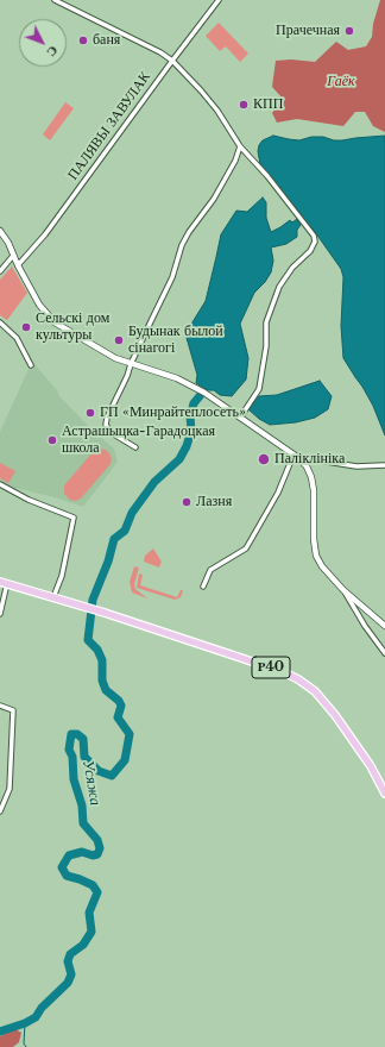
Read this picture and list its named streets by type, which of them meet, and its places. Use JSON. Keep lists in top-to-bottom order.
{
  "streets": {
    "main road": ["Р40"],
    "street": ["ПАЛЯВЫ ЗАВУЛАК"]
  },
  "water": ["Усяжа"],
  "parks": ["Гаёк"],
  "places": [
    "Прачечная",
    "баня",
    "КПП",
    "Сельскі дом культуры",
    "Будынак былой сінагогі",
    "ГП «Минрайтеплосеть»",
    "Астрашыцка-Гарадоцкая школа",
    "Паліклініка",
    "Лазня"
  ],
  "north": "bottom right"
}
